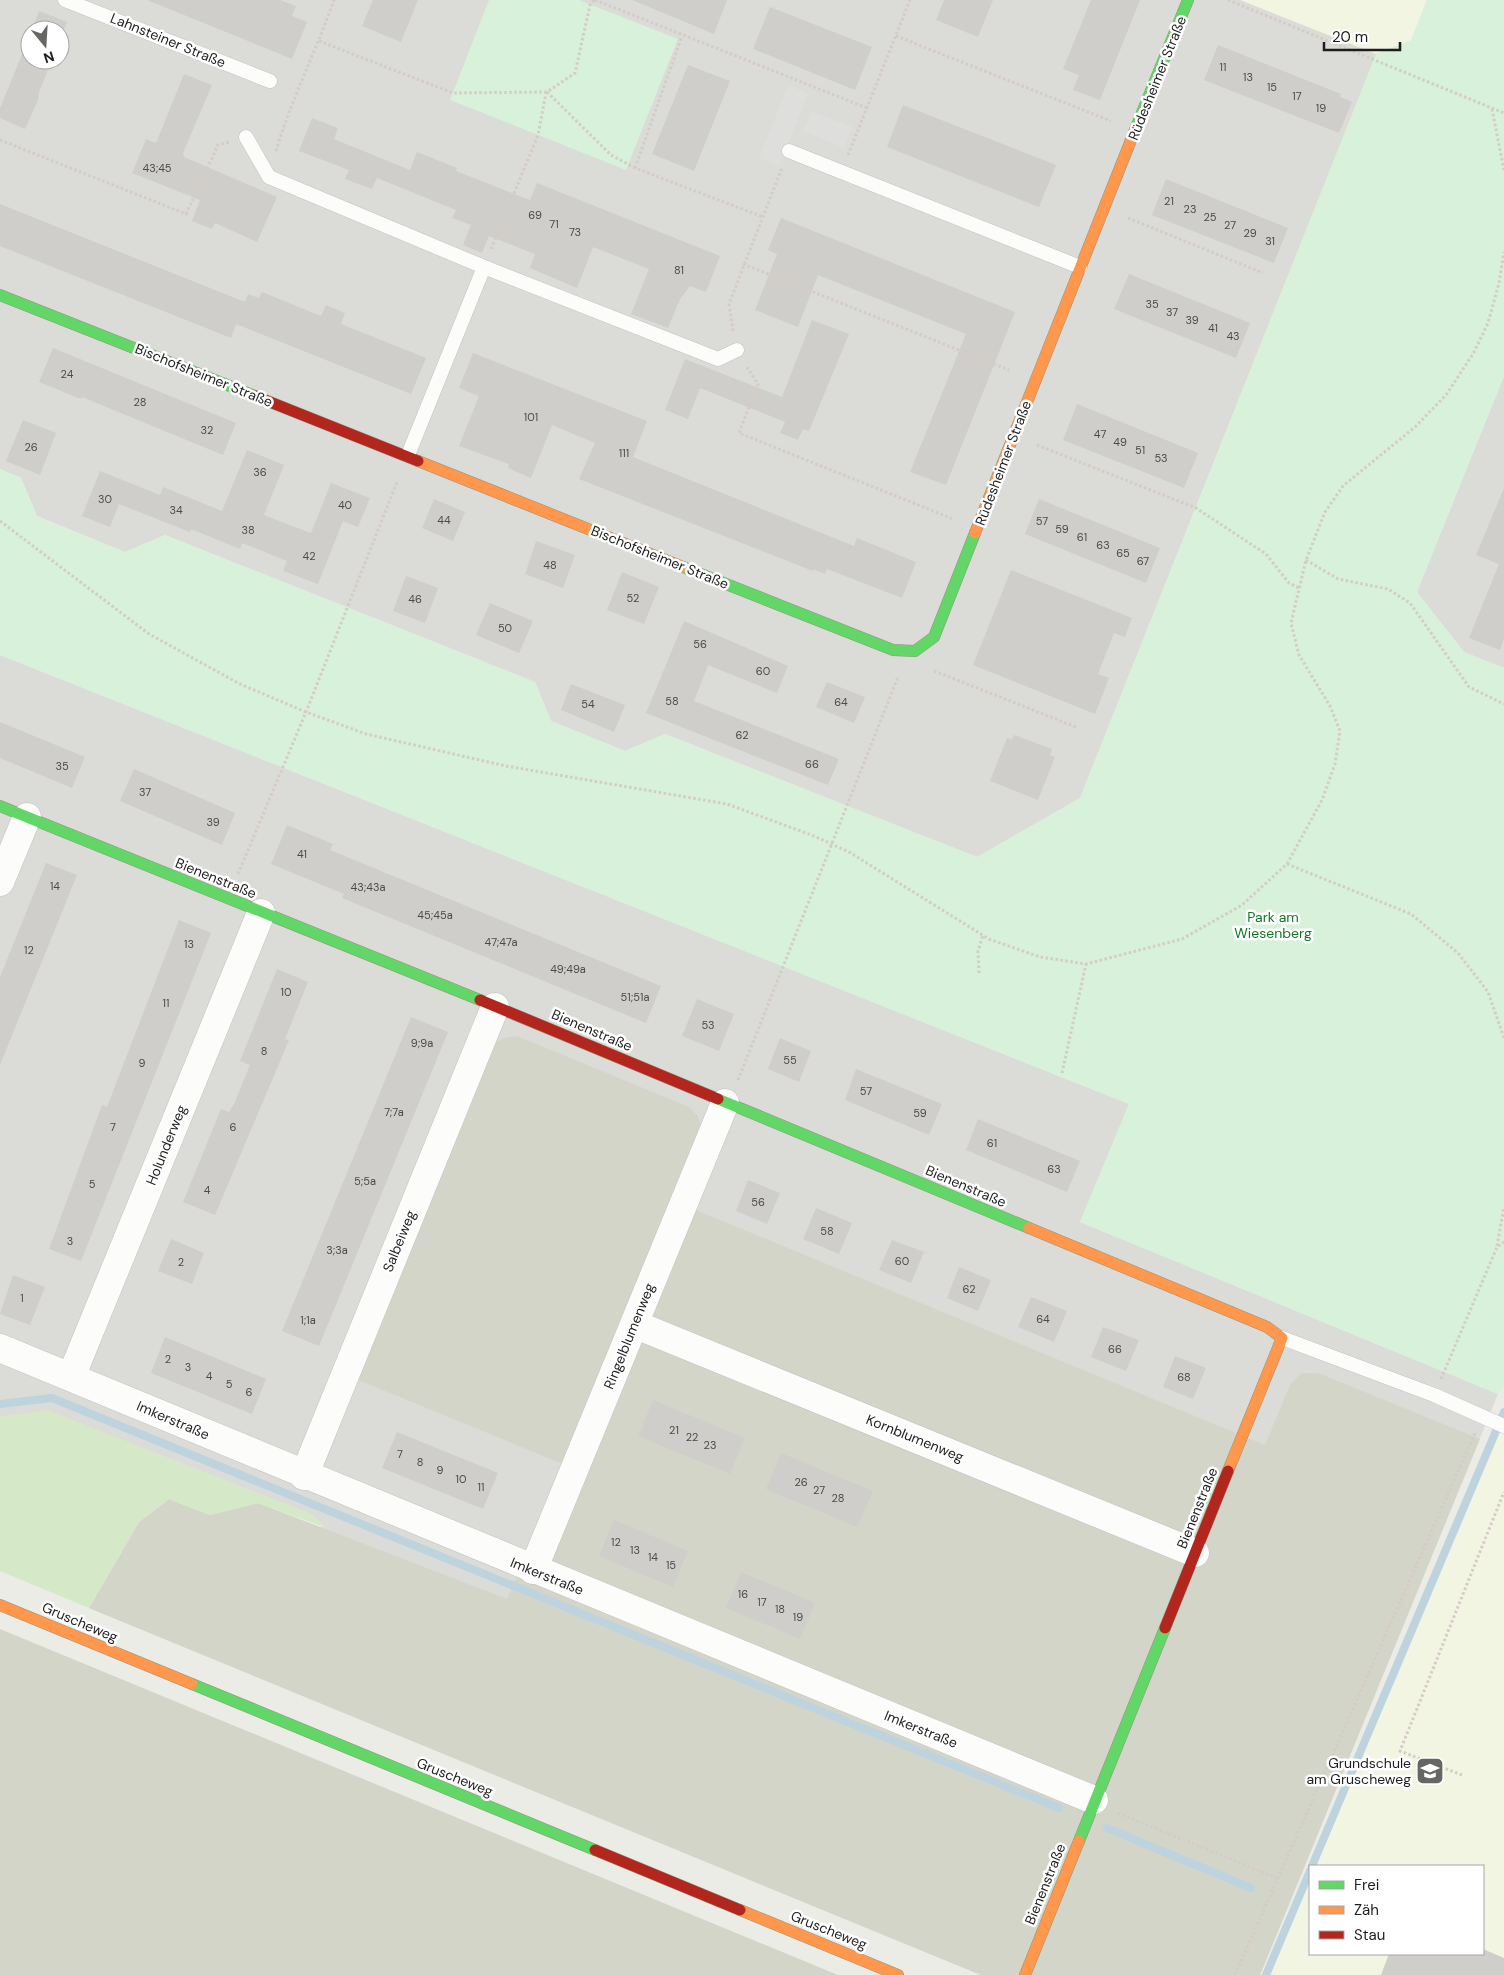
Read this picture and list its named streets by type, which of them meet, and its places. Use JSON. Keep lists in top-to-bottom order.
{
  "streets": {
    "street": [
      "Rüdesheimer Straße",
      "Bischofsheimer Straße",
      "Bienenstraße",
      "Holunderweg",
      "Salbeiweg",
      "Ringelblumenweg",
      "Imkerstraße",
      "Kornblumenweg",
      "Gruscheweg"
    ],
    "lane": ["Lahnsteiner Straße"]
  },
  "crossings": [
    ["Rüdesheimer Straße", "Bischofsheimer Straße"],
    ["Bienenstraße", "Holunderweg"],
    ["Bienenstraße", "Salbeiweg"],
    ["Bienenstraße", "Ringelblumenweg"],
    ["Bienenstraße", "Imkerstraße"],
    ["Bienenstraße", "Kornblumenweg"],
    ["Holunderweg", "Imkerstraße"],
    ["Salbeiweg", "Imkerstraße"],
    ["Ringelblumenweg", "Imkerstraße"],
    ["Ringelblumenweg", "Kornblumenweg"]
  ],
  "parks": ["Park am Wiesenberg"],
  "places": {
    "school or university": ["Grundschule am Gruscheweg"]
  },
  "house_numbers": [
    "11",
    "13",
    "15",
    "17",
    "19",
    "43;45",
    "21",
    "23",
    "69",
    "25",
    "71",
    "27",
    "73",
    "29",
    "31",
    "81",
    "35",
    "37",
    "39",
    "41",
    "43",
    "24",
    "28",
    "101",
    "32",
    "47",
    "49",
    "26",
    "51",
    "111",
    "53",
    "36",
    "30",
    "40",
    "34",
    "44",
    "57",
    "59",
    "38",
    "61",
    "63",
    "65",
    "42",
    "67",
    "48",
    "52",
    "46",
    "50",
    "56",
    "60",
    "58",
    "64",
    "54",
    "62",
    "66",
    "35",
    "37",
    "39",
    "41",
    "14",
    "43;43a",
    "45;45a",
    "47;47a",
    "13",
    "12",
    "49;49a",
    "10",
    "51;51a",
    "11",
    "53",
    "9;9a",
    "8",
    "55",
    "9",
    "57",
    "7;7a",
    "59",
    "7",
    "6",
    "61",
    "63",
    "5;5a",
    "5",
    "4",
    "56",
    "58",
    "3",
    "3;3a",
    "60",
    "2",
    "62",
    "1",
    "64",
    "1;1a",
    "66",
    "2",
    "3",
    "4",
    "68",
    "5",
    "6",
    "21",
    "22",
    "23",
    "7",
    "8",
    "9",
    "10",
    "26",
    "11",
    "27",
    "28",
    "12",
    "13",
    "14",
    "15",
    "16",
    "17",
    "18",
    "19"
  ],
  "legend": ["Frei", "Zäh", "Stau"],
  "scale_bar": "20 m",
  "north": "bottom"
}
